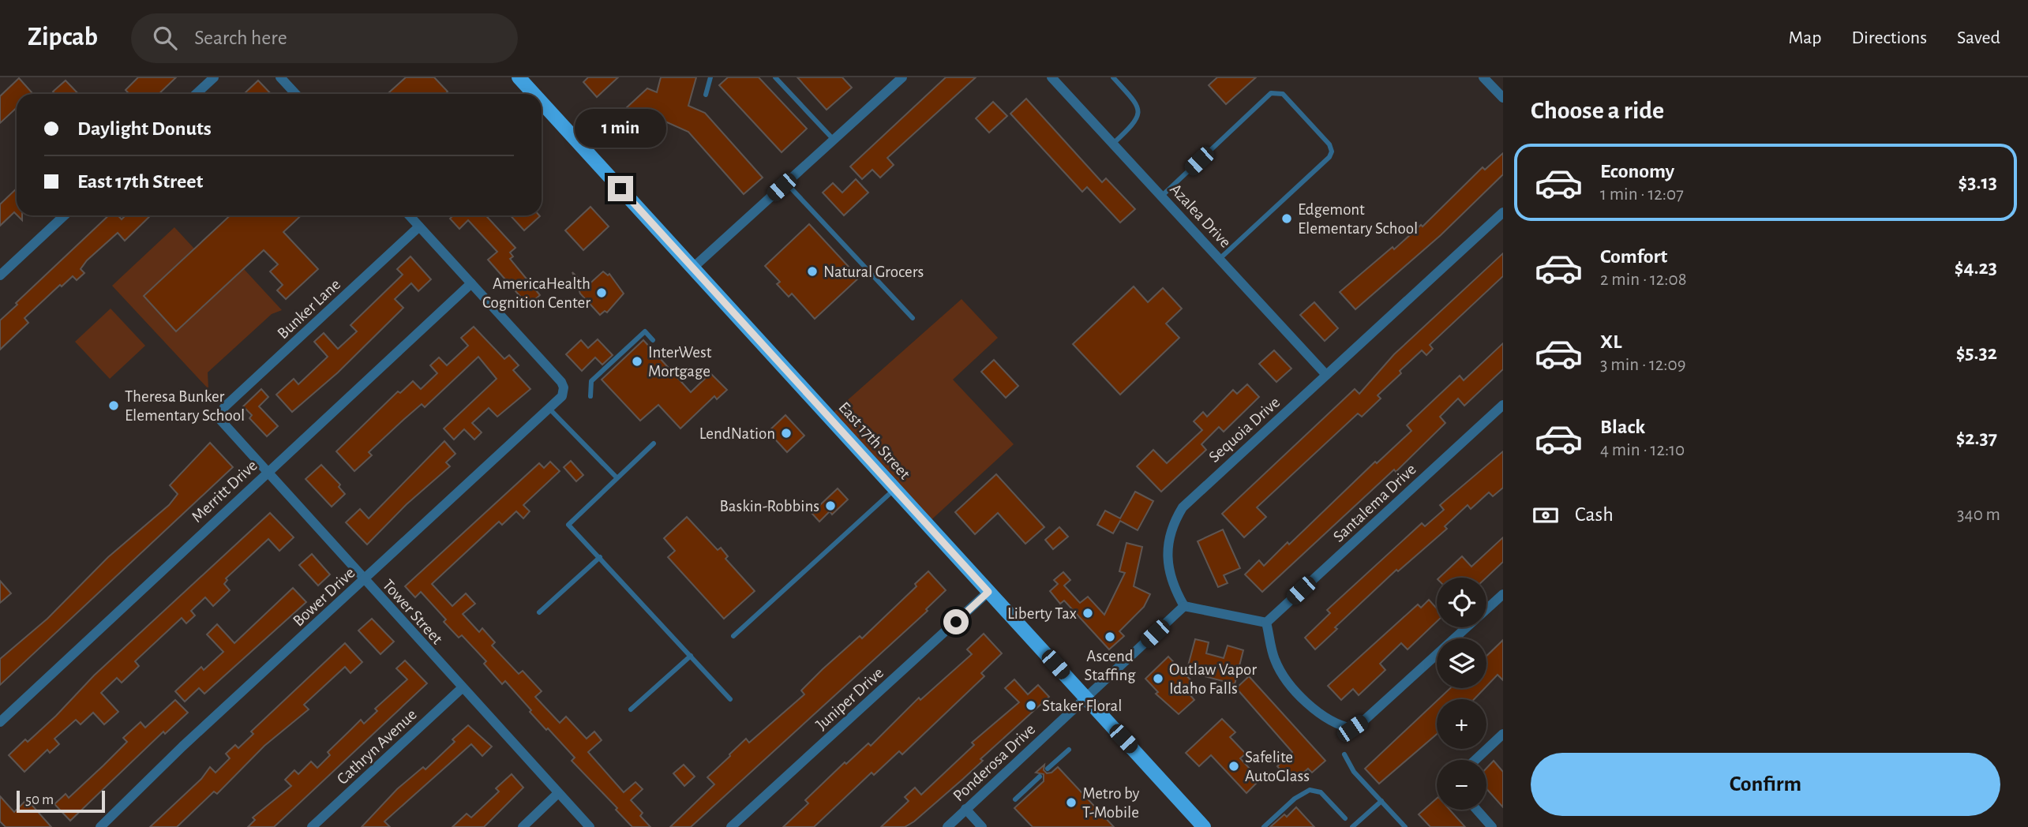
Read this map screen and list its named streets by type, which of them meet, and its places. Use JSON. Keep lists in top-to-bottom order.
{
  "streets": {
    "main road": ["East 17th Street"],
    "street": [
      "Azalea Drive",
      "Bunker Lane",
      "Sequoia Drive",
      "Merritt Drive",
      "Santalema Drive",
      "Bower Drive",
      "Tower Street",
      "Juniper Drive",
      "Cathryn Avenue",
      "Ponderosa Drive"
    ]
  },
  "crossings": [
    ["Azalea Drive", "Sequoia Drive"],
    ["Bunker Lane", "Tower Street"],
    ["East 17th Street", "Juniper Drive"],
    ["East 17th Street", "Ponderosa Drive"],
    ["Merritt Drive", "Bower Drive"],
    ["Merritt Drive", "Tower Street"],
    ["Bower Drive", "Tower Street"],
    ["Tower Street", "Cathryn Avenue"]
  ],
  "places": [
    "Edgemont Elementary School",
    "Natural Grocers",
    "AmericaHealth Cognition Center",
    "InterWest Mortgage",
    "Theresa Bunker Elementary School",
    "LendNation",
    "Baskin-Robbins",
    "Liberty Tax",
    "Ascend Staffing",
    "Outlaw Vapor Idaho Falls",
    "Staker Floral",
    "Safelite AutoGlass",
    "Metro by T-Mobile"
  ],
  "scale_bar": "50 m",
  "page": {
    "header": "Zipcab",
    "search": "Search here",
    "nav": ["Map", "Directions", "Saved"],
    "heading": "Choose a ride",
    "banner": ["Daylight Donuts", "East 17th Street"],
    "bubble": "1 min",
    "list": [
      {
        "name": "Economy",
        "note": "1 min · 12:07",
        "value": "$3.13"
      },
      {
        "name": "Comfort",
        "note": "2 min · 12:08",
        "value": "$4.23"
      },
      {
        "name": "XL",
        "note": "3 min · 12:09",
        "value": "$5.32"
      },
      {
        "name": "Black",
        "note": "4 min · 12:10",
        "value": "$2.37"
      }
    ],
    "pay": ["Cash", "340 m"],
    "map_buttons": ["+", "−"],
    "buttons": "Confirm",
    "scale": "50 m"
  }
}
